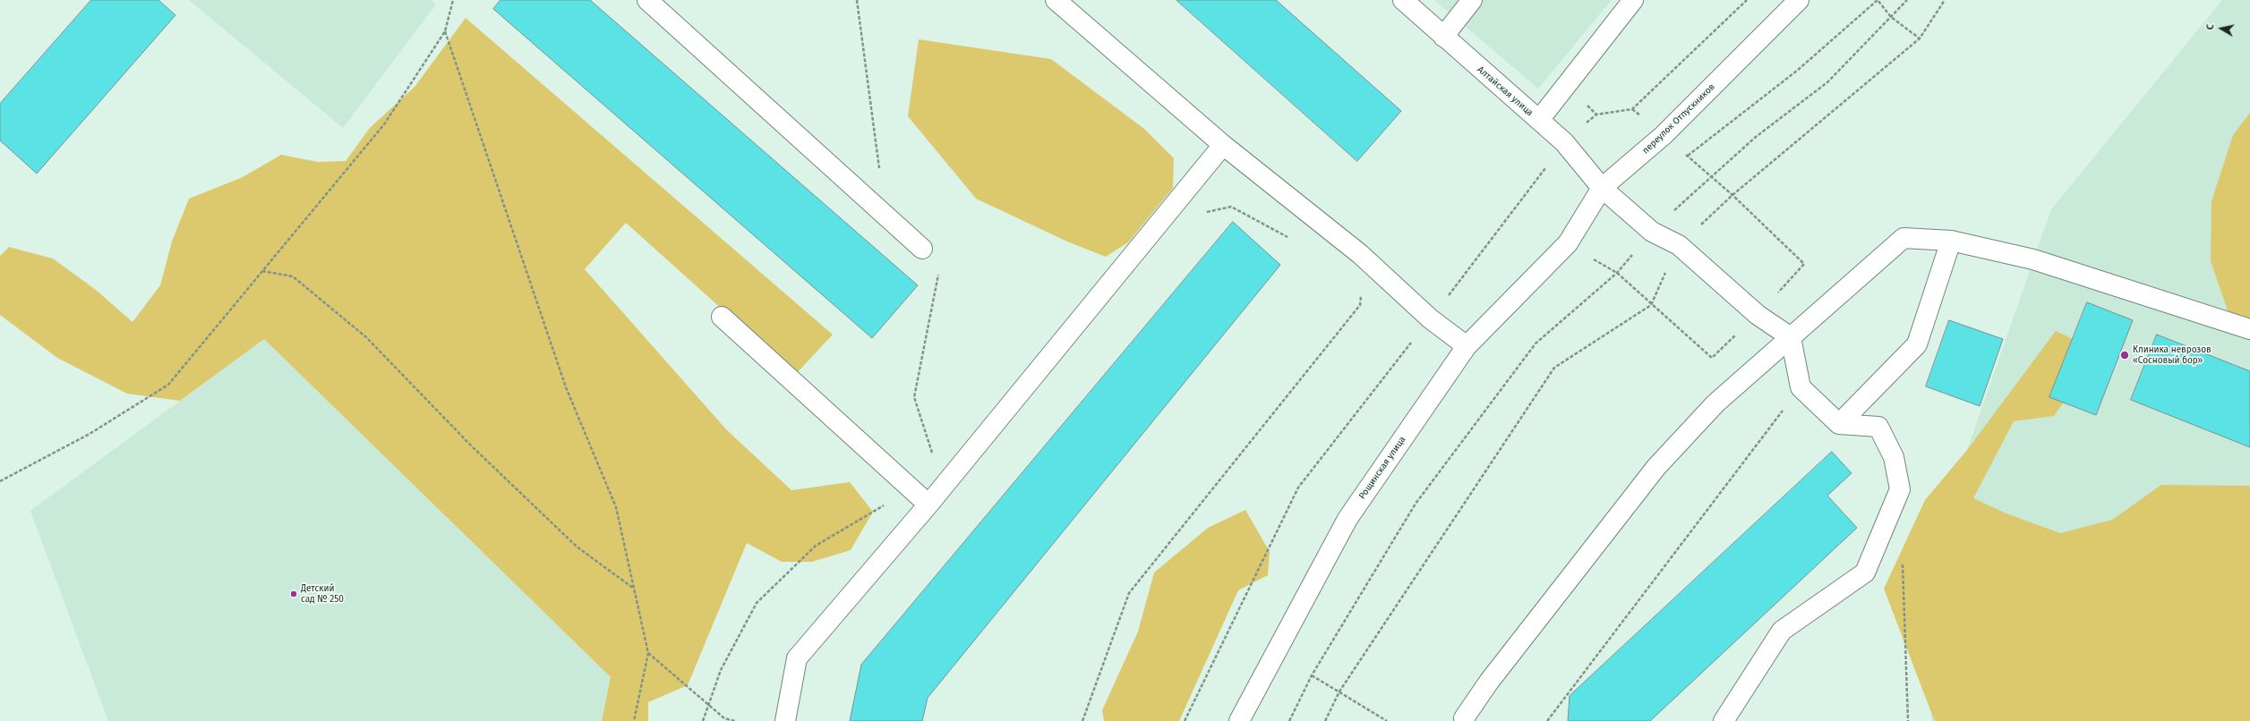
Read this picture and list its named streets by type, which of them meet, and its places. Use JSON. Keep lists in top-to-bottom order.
{
  "streets": {
    "street": ["Алтайская улица", "переулок Отпускников", "Рощинская улица"]
  },
  "crossings": [
    ["Алтайская улица", "переулок Отпускников"],
    ["переулок Отпускников", "Рощинская улица"]
  ],
  "places": ["Клиника неврозов «Сосновый бор»", "Детский сад № 250"],
  "north": "left"
}
